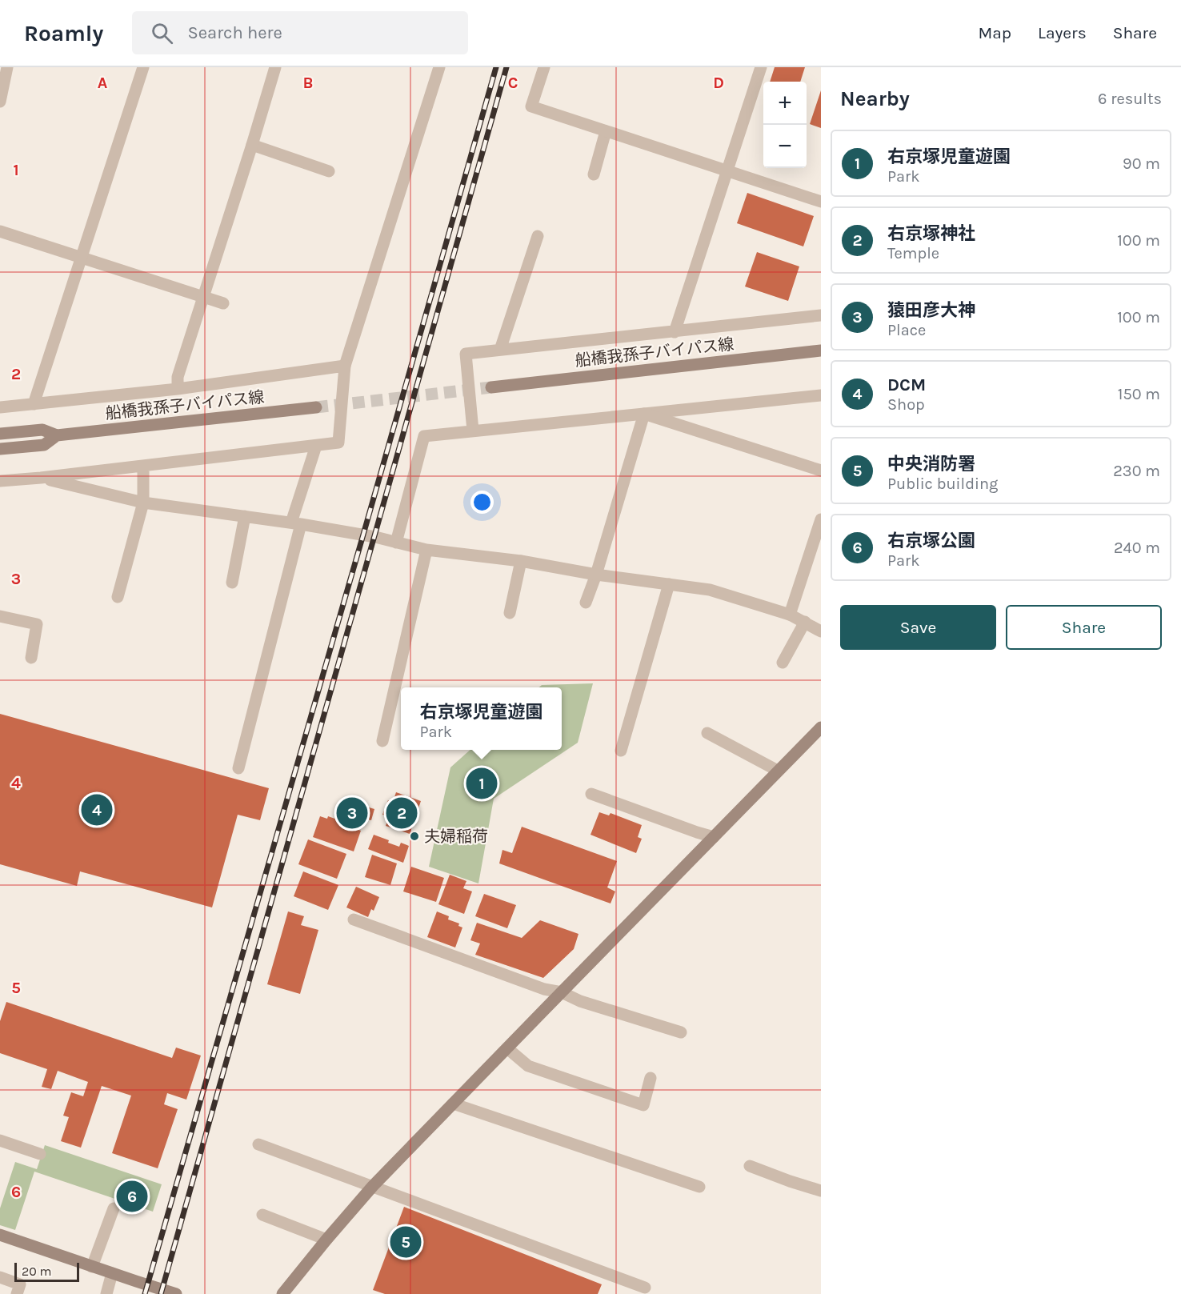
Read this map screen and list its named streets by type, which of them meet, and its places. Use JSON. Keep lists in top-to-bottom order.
{
  "streets": {
    "street": ["船橋我孫子バイパス線"]
  },
  "places": ["夫婦稲荷"],
  "scale_bar": "20 m",
  "page": {
    "header": "Roamly",
    "search": "Search here",
    "nav": ["Map", "Layers", "Share"],
    "heading": ["Nearby", "6 results"],
    "map_buttons": ["+", "−"],
    "list": [
      {
        "mark": "1",
        "name": "右京塚児童遊園",
        "note": "Park",
        "value": "90 m"
      },
      {
        "mark": "2",
        "name": "右京塚神社",
        "note": "Temple",
        "value": "100 m"
      },
      {
        "mark": "3",
        "name": "猿田彦大神",
        "note": "Place",
        "value": "100 m"
      },
      {
        "mark": "4",
        "name": "DCM",
        "note": "Shop",
        "value": "150 m"
      },
      {
        "mark": "5",
        "name": "中央消防署",
        "note": "Public building",
        "value": "230 m"
      },
      {
        "mark": "6",
        "name": "右京塚公園",
        "note": "Park",
        "value": "240 m"
      }
    ],
    "buttons": ["Save", "Share"],
    "popup": ["右京塚児童遊園", "Park"],
    "pins": [
      "1",
      "4",
      "2",
      "3",
      "6",
      "5"
    ],
    "scale": "20 m"
  },
  "grid": {
    "columns": [
      "A",
      "B",
      "C",
      "D"
    ],
    "rows": [
      "1",
      "2",
      "3",
      "4",
      "5",
      "6"
    ]
  }
}
